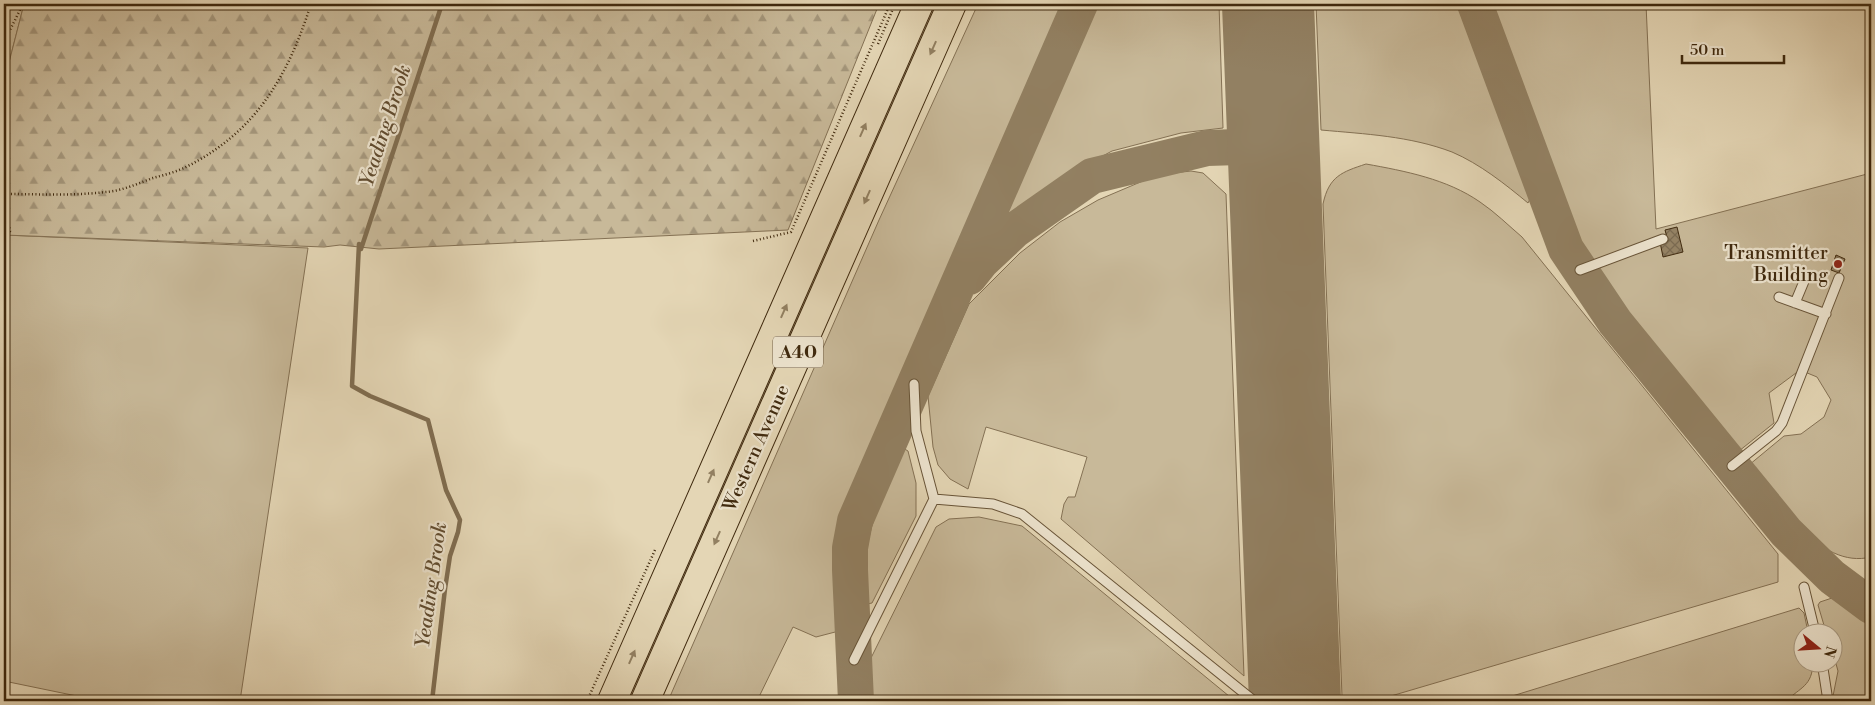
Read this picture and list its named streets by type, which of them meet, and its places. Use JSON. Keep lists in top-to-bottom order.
{
  "streets": {
    "highway": ["A40", "Western Avenue"]
  },
  "water": ["Yeading Brook"],
  "places": ["Transmitter Building"],
  "scale_bar": "50 m",
  "north": "right"
}
